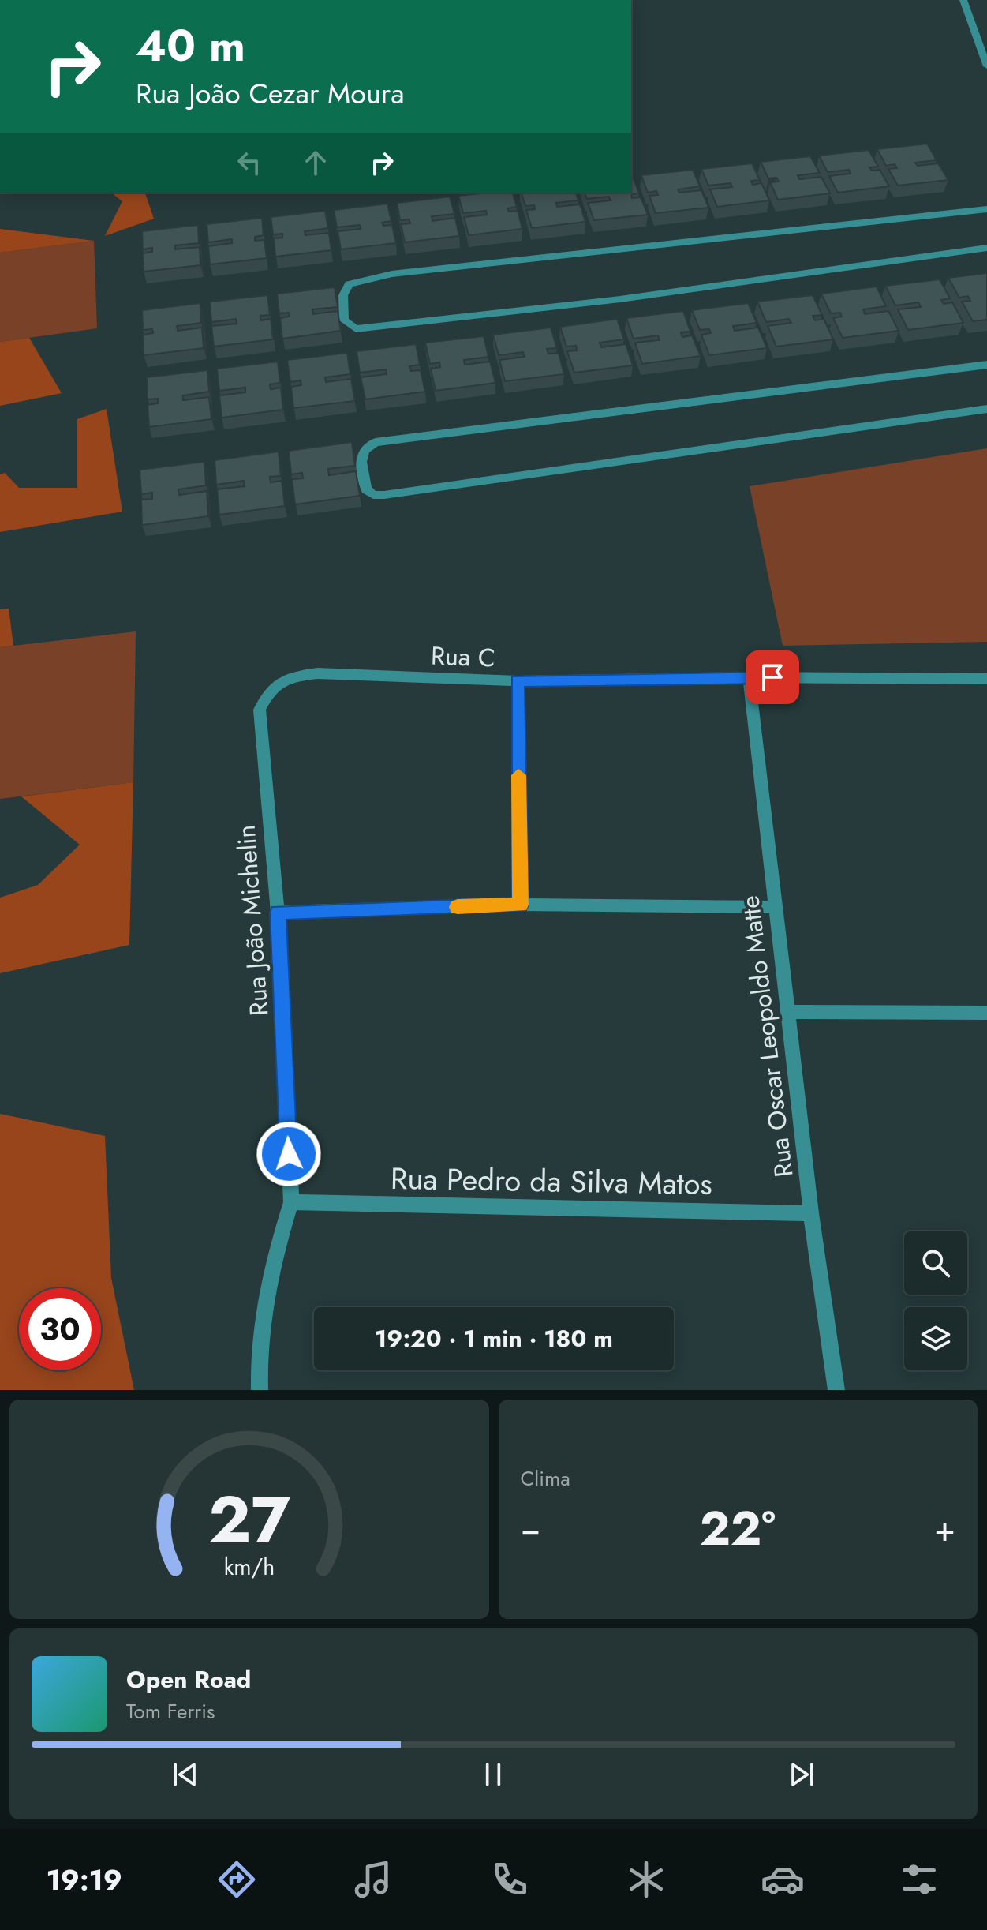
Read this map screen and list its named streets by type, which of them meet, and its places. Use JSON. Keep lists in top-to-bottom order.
{
  "streets": {
    "street": [
      "Rua C",
      "Rua João Michelin",
      "Rua Oscar Leopoldo Matte",
      "Rua Pedro da Silva Matos"
    ]
  },
  "crossings": [
    ["Rua C", "Rua João Michelin"],
    ["Rua C", "Rua Oscar Leopoldo Matte"],
    ["Rua João Michelin", "Rua Pedro da Silva Matos"],
    ["Rua Oscar Leopoldo Matte", "Rua Pedro da Silva Matos"]
  ],
  "page": {
    "turn": ["40 m", "Rua João Cezar Moura"],
    "limit": "30",
    "trip": "19:20 · 1 min · 180 m",
    "tile": "Clima",
    "heat": ["−", "22°", "+"],
    "song": ["Open Road", "Tom Ferris"],
    "tabs": "19:19",
    "gauge": ["27", "km/h"]
  }
}
